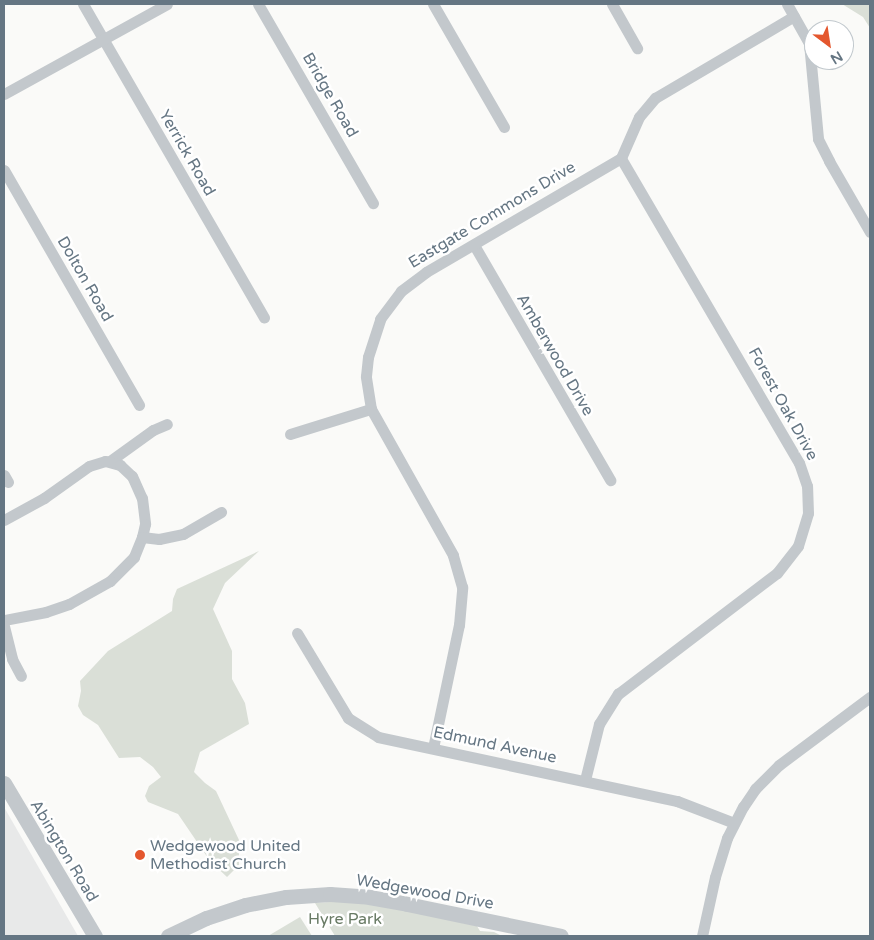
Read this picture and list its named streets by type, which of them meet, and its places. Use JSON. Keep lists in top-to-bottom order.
{
  "streets": {
    "street": [
      "Bridge Road",
      "Yerrick Road",
      "Eastgate Commons Drive",
      "Dolton Road",
      "Amberwood Drive",
      "Forest Oak Drive",
      "Edmund Avenue",
      "Abington Road",
      "Wedgewood Drive"
    ]
  },
  "crossings": [
    ["Eastgate Commons Drive", "Amberwood Drive"],
    ["Eastgate Commons Drive", "Forest Oak Drive"],
    ["Eastgate Commons Drive", "Edmund Avenue"],
    ["Forest Oak Drive", "Edmund Avenue"]
  ],
  "parks": ["Hyre Park"],
  "places": ["Wedgewood United Methodist Church"],
  "north": "bottom right"
}
